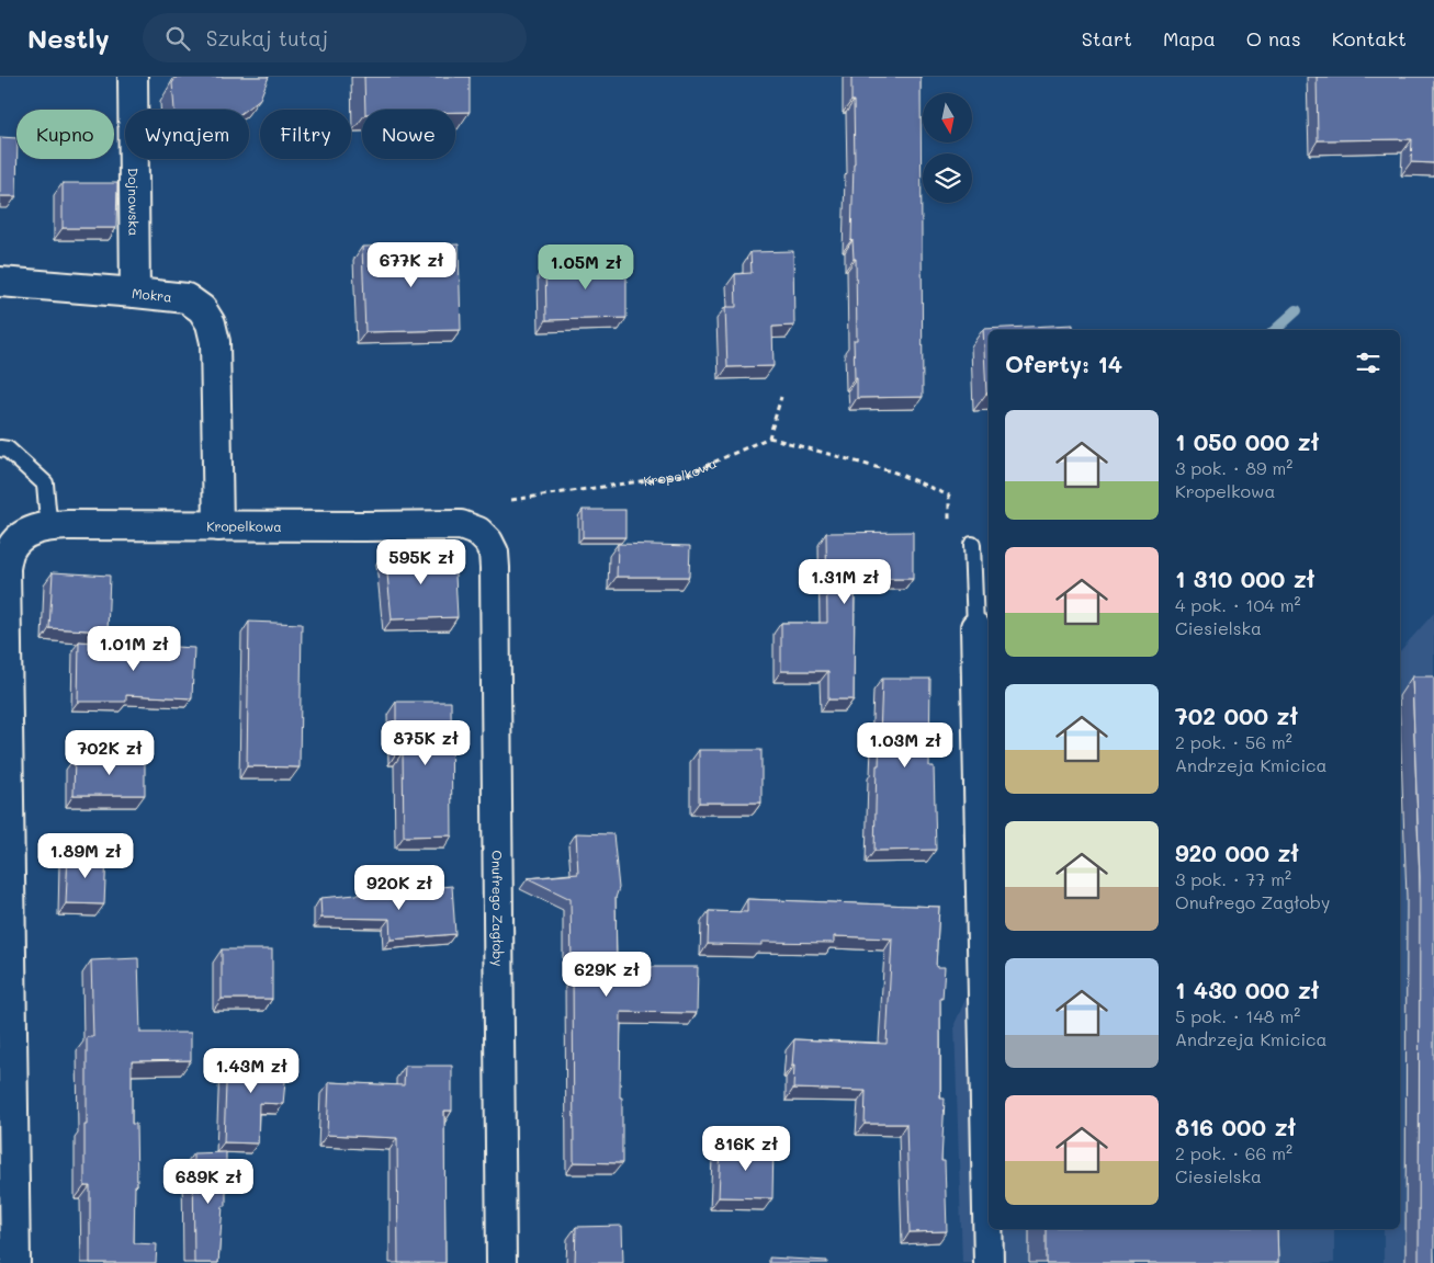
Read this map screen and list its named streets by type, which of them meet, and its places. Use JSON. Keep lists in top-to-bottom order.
{
  "streets": {
    "street": [
      "Dojnowska",
      "Mokra",
      "Kropelkowa",
      "Onufrego Zagłoby"
    ]
  },
  "crossings": [
    ["Dojnowska", "Mokra"],
    ["Mokra", "Kropelkowa"],
    ["Kropelkowa", "Onufrego Zagłoby"]
  ],
  "north": "bottom",
  "page": {
    "header": "Nestly",
    "search": "Szukaj tutaj",
    "nav": [
      "Start",
      "Mapa",
      "O nas",
      "Kontakt"
    ],
    "chip": [
      "Kupno",
      "Wynajem",
      "Filtry",
      "Nowe"
    ],
    "price": [
      "677K zł",
      "1.05M zł",
      "595K zł",
      "1.31M zł",
      "1.01M zł",
      "875K zł",
      "1.03M zł",
      "702K zł",
      "1.89M zł",
      "920K zł",
      "629K zł",
      "1.43M zł",
      "816K zł",
      "689K zł"
    ],
    "heading": "Oferty: 14",
    "list": [
      {
        "name": "1 050 000 zł",
        "note": "3 pok. · 89 m² · Kropelkowa"
      },
      {
        "name": "1 310 000 zł",
        "note": "4 pok. · 104 m² · Ciesielska"
      },
      {
        "name": "702 000 zł",
        "note": "2 pok. · 56 m² · Andrzeja Kmicica"
      },
      {
        "name": "920 000 zł",
        "note": "3 pok. · 77 m² · Onufrego Zagłoby"
      },
      {
        "name": "1 430 000 zł",
        "note": "5 pok. · 148 m² · Andrzeja Kmicica"
      },
      {
        "name": "816 000 zł",
        "note": "2 pok. · 66 m² · Ciesielska"
      }
    ]
  }
}
